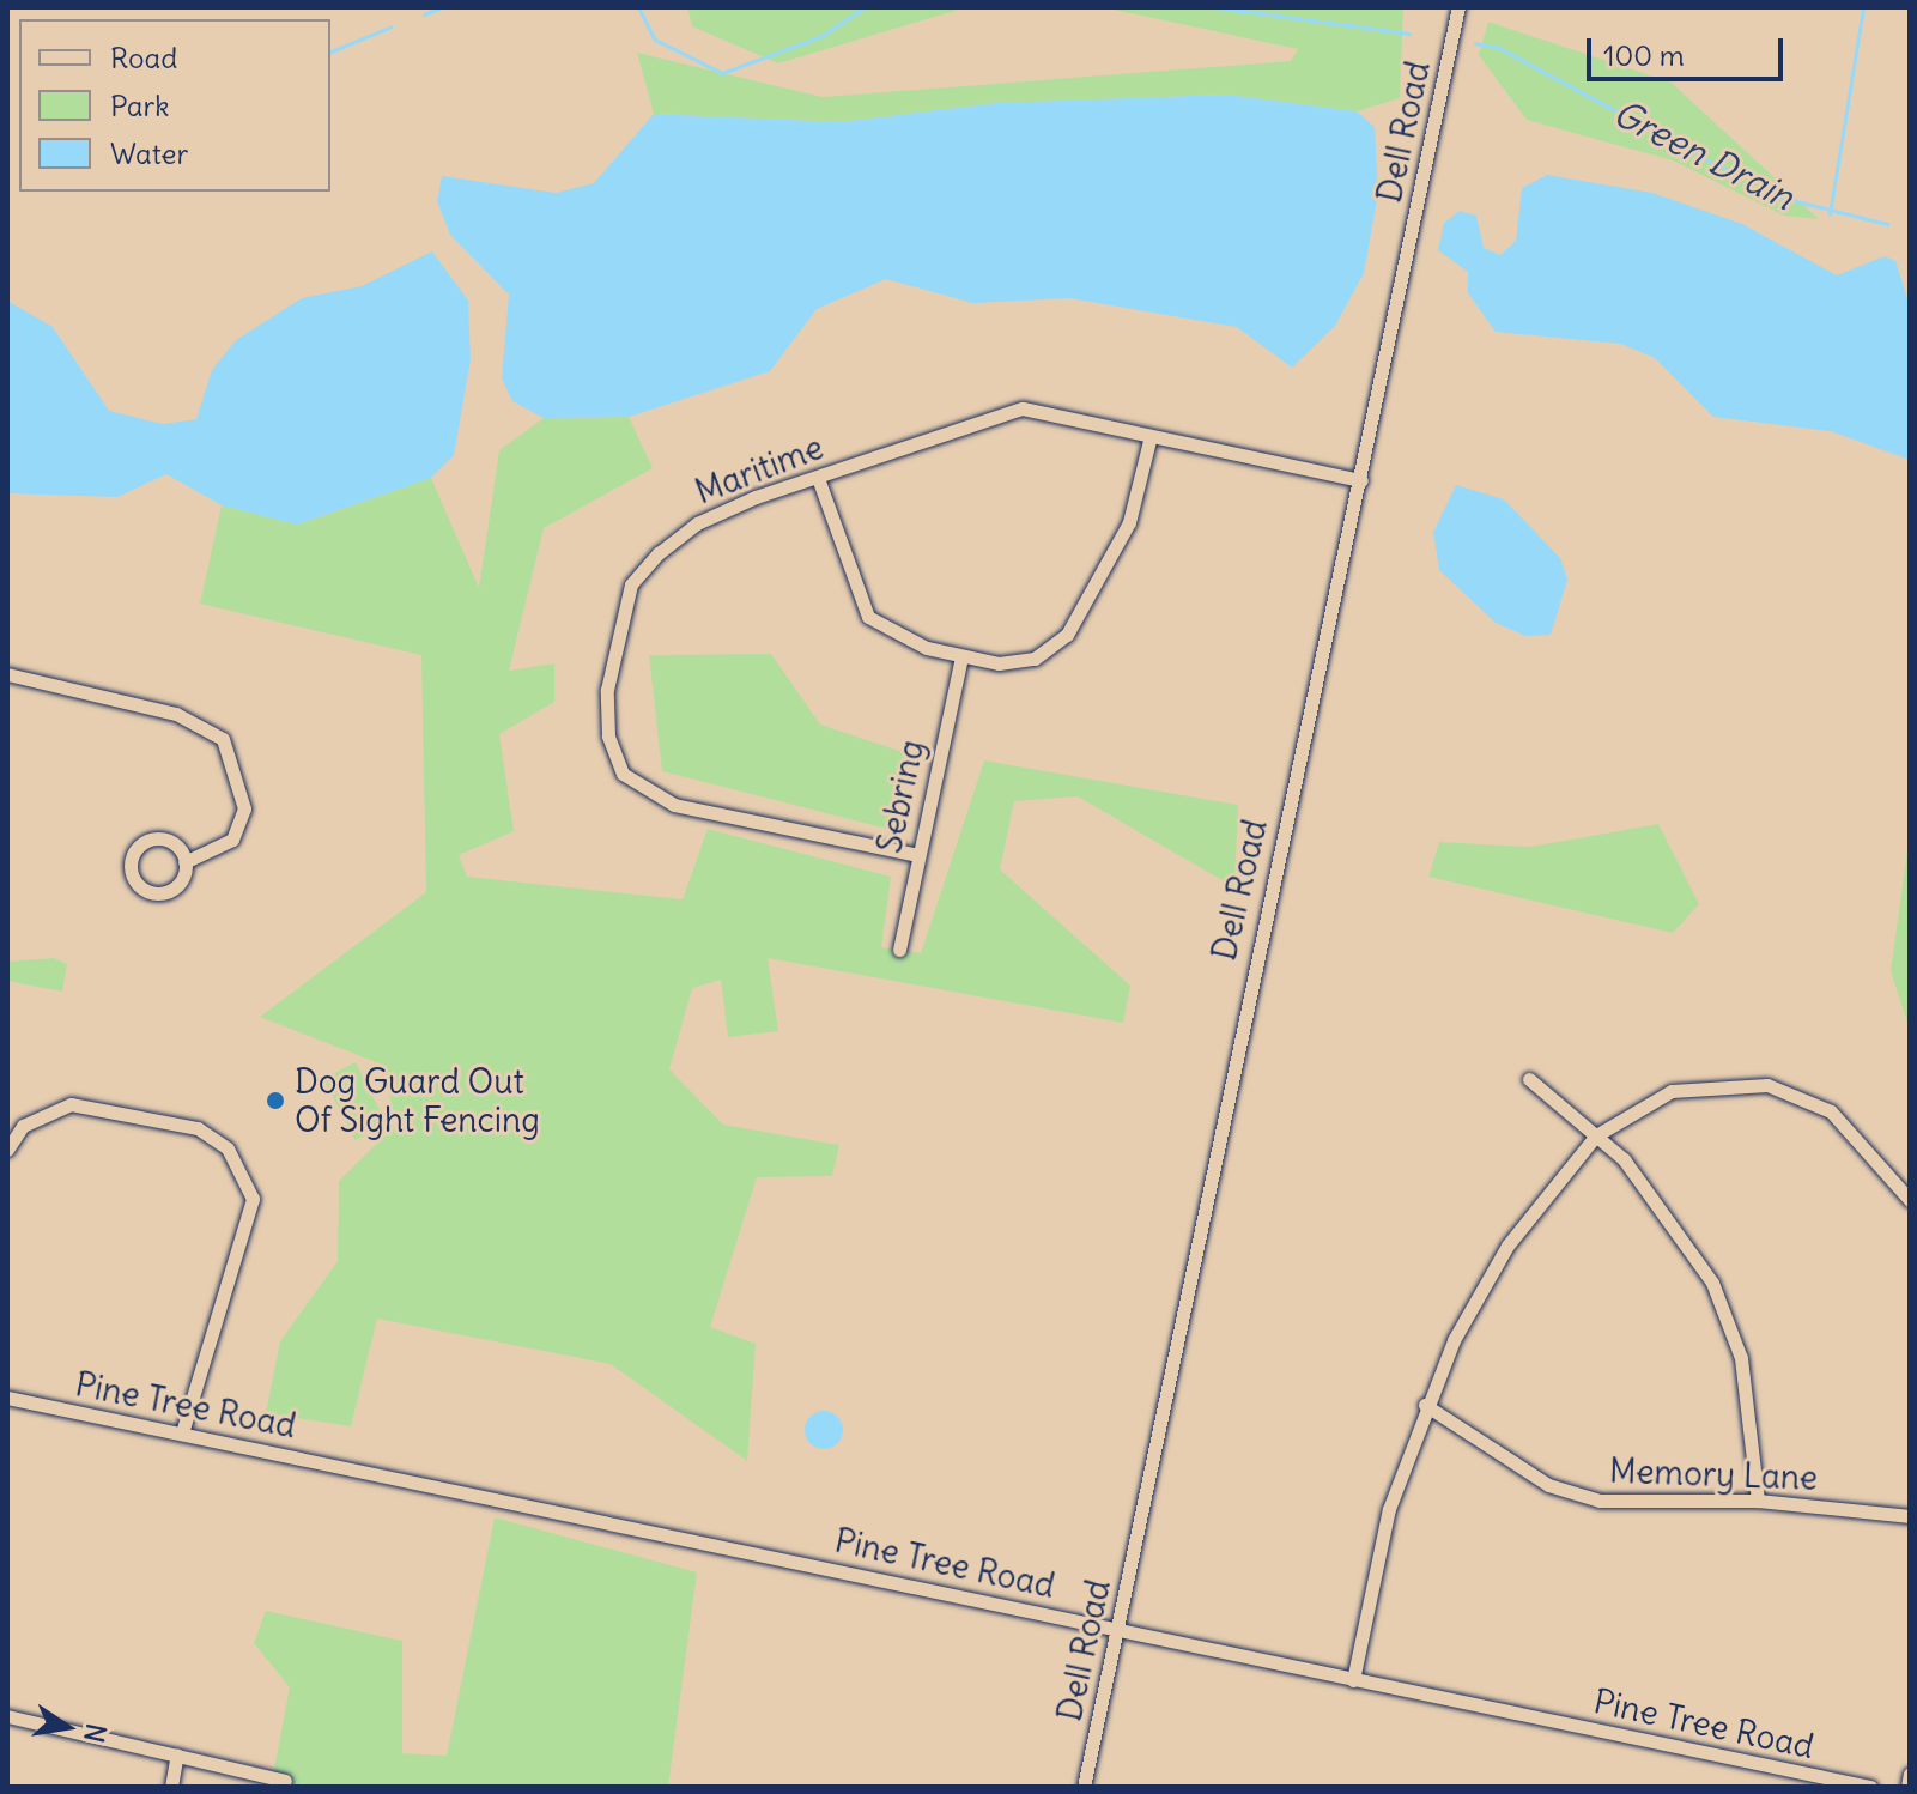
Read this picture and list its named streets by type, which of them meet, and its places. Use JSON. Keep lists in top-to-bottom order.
{
  "streets": {
    "street": [
      "Dell Road",
      "Maritime",
      "Sebring",
      "Pine Tree Road",
      "Memory Lane"
    ]
  },
  "crossings": [
    ["Dell Road", "Maritime"],
    ["Dell Road", "Pine Tree Road"],
    ["Maritime", "Sebring"]
  ],
  "water": ["Green Drain"],
  "places": ["Dog Guard Out Of Sight Fencing"],
  "legend": ["Road", "Park", "Water"],
  "scale_bar": "100 m",
  "north": "right"
}
